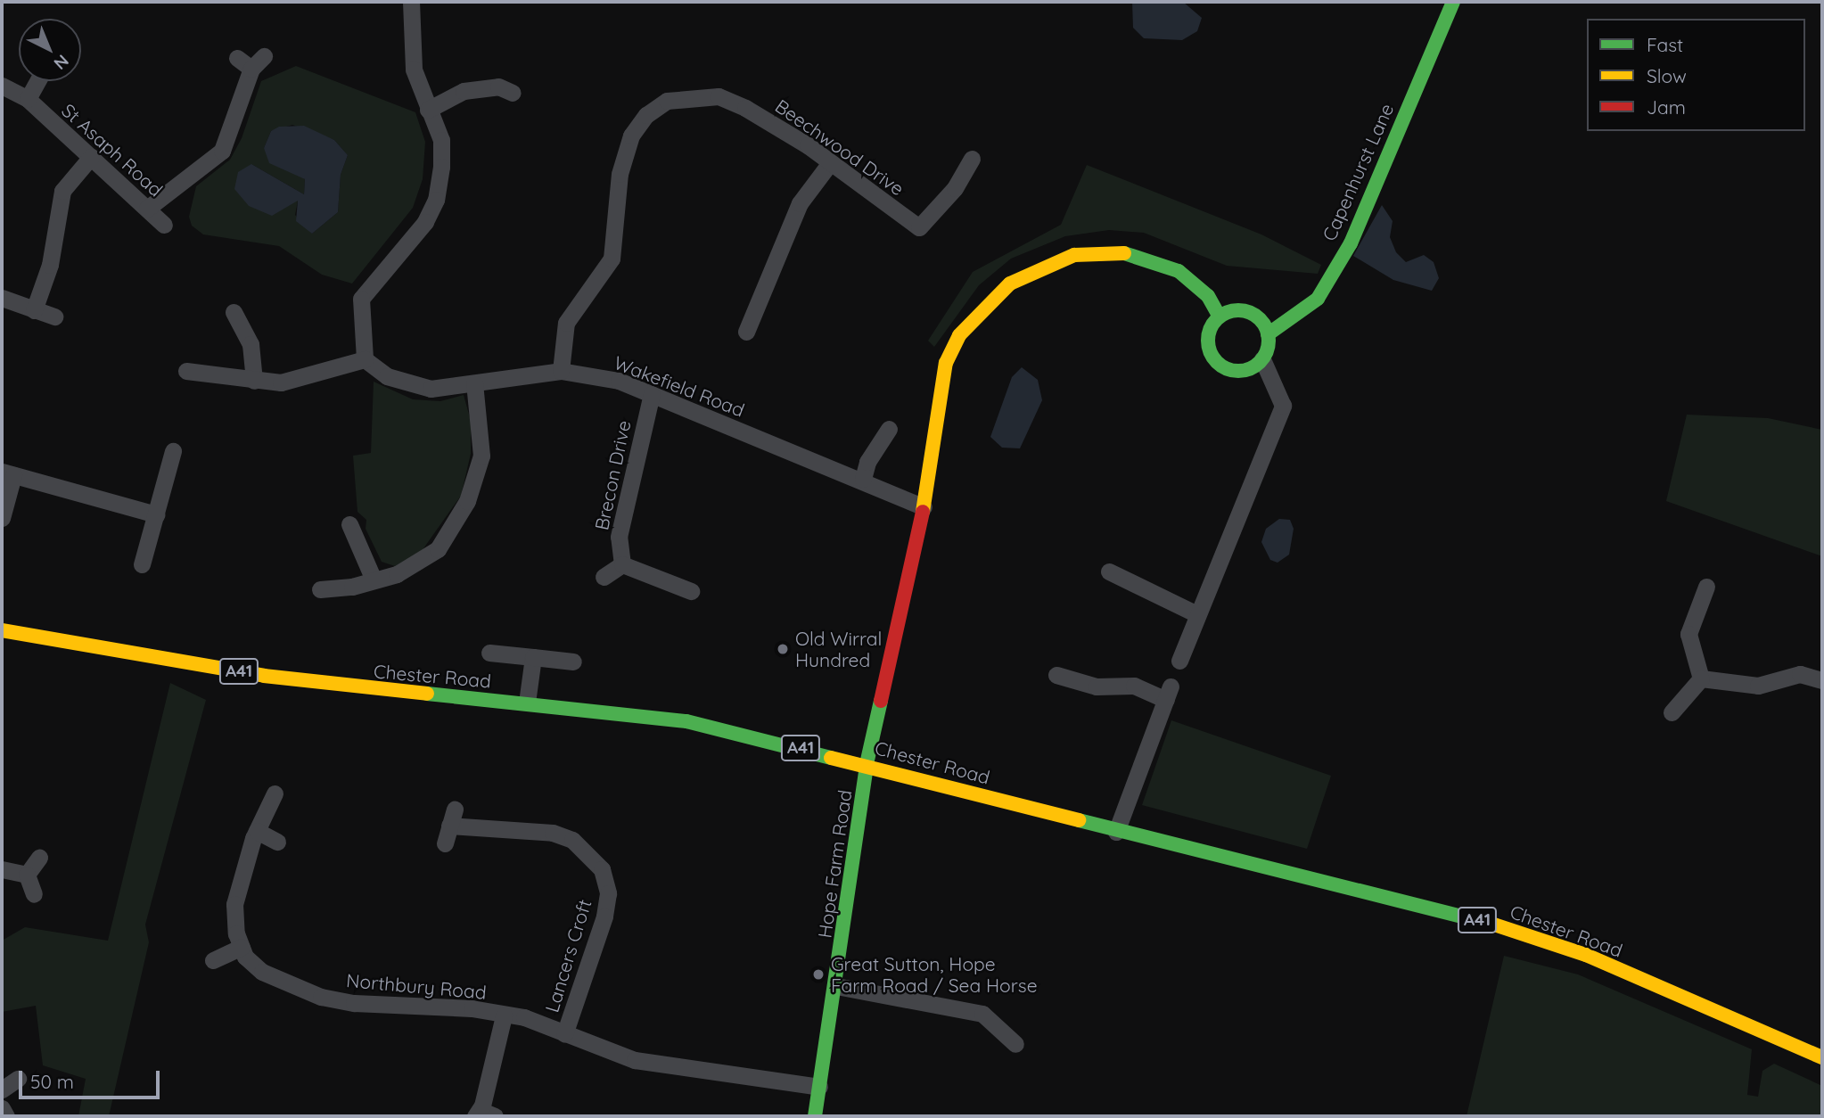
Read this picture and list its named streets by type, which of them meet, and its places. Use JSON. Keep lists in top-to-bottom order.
{
  "streets": {
    "main road": [
      "Capenhurst Lane",
      "A41",
      "Chester Road",
      "Hope Farm Road"
    ],
    "street": [
      "Beechwood Drive",
      "St Asaph Road",
      "Wakefield Road",
      "Brecon Drive",
      "Lancers Croft",
      "Northbury Road"
    ]
  },
  "crossings": [
    ["Beechwood Drive", "Wakefield Road"],
    ["Capenhurst Lane", "Hope Farm Road"],
    ["Wakefield Road", "Brecon Drive"],
    ["Wakefield Road", "Hope Farm Road"],
    ["Chester Road", "Hope Farm Road"],
    ["Hope Farm Road", "Northbury Road"],
    ["Lancers Croft", "Northbury Road"]
  ],
  "places": ["Old Wirral Hundred", "Great Sutton, Hope Farm Road / Sea Horse"],
  "legend": ["Fast", "Slow", "Jam"],
  "scale_bar": "50 m",
  "north": "bottom right"
}
